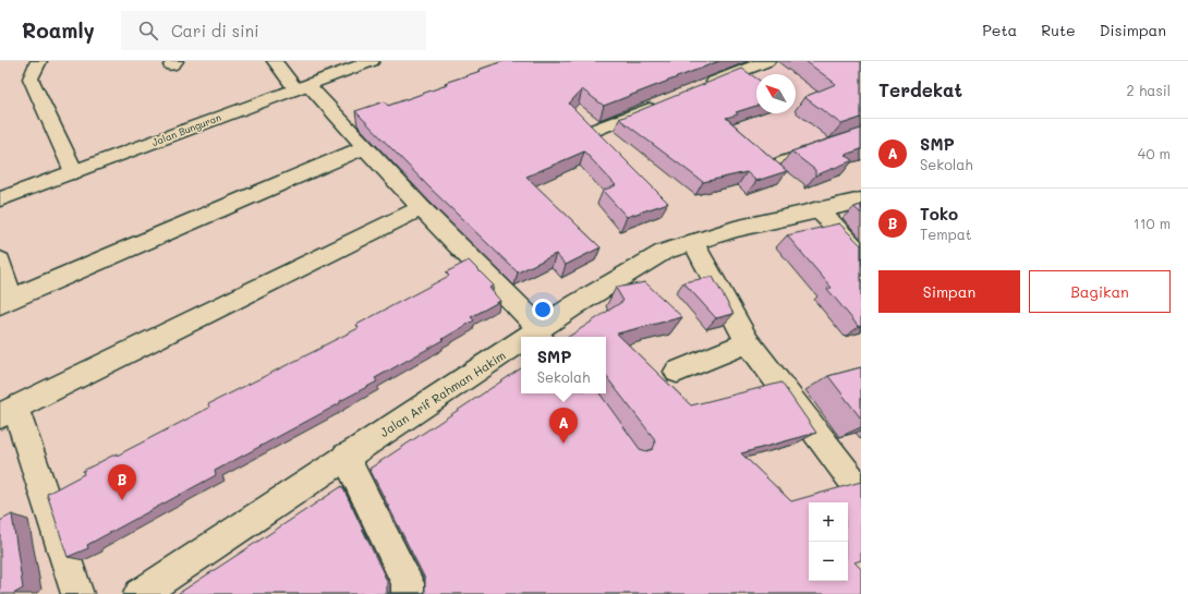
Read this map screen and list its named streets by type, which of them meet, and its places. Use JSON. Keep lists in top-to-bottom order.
{
  "streets": {
    "street": ["Jalan Bunguran", "Jalan Arif Rahman Hakim"]
  },
  "north": "top left",
  "page": {
    "header": "Roamly",
    "search": "Cari di sini",
    "nav": ["Peta", "Rute", "Disimpan"],
    "heading": ["Terdekat", "2 hasil"],
    "list": [
      {
        "mark": "A",
        "name": "SMP",
        "note": "Sekolah",
        "value": "40 m"
      },
      {
        "mark": "B",
        "name": "Toko",
        "note": "Tempat",
        "value": "110 m"
      }
    ],
    "buttons": ["Simpan", "Bagikan"],
    "popup": ["SMP", "Sekolah"],
    "pins": ["A", "B"],
    "map_buttons": ["+", "−"]
  }
}
